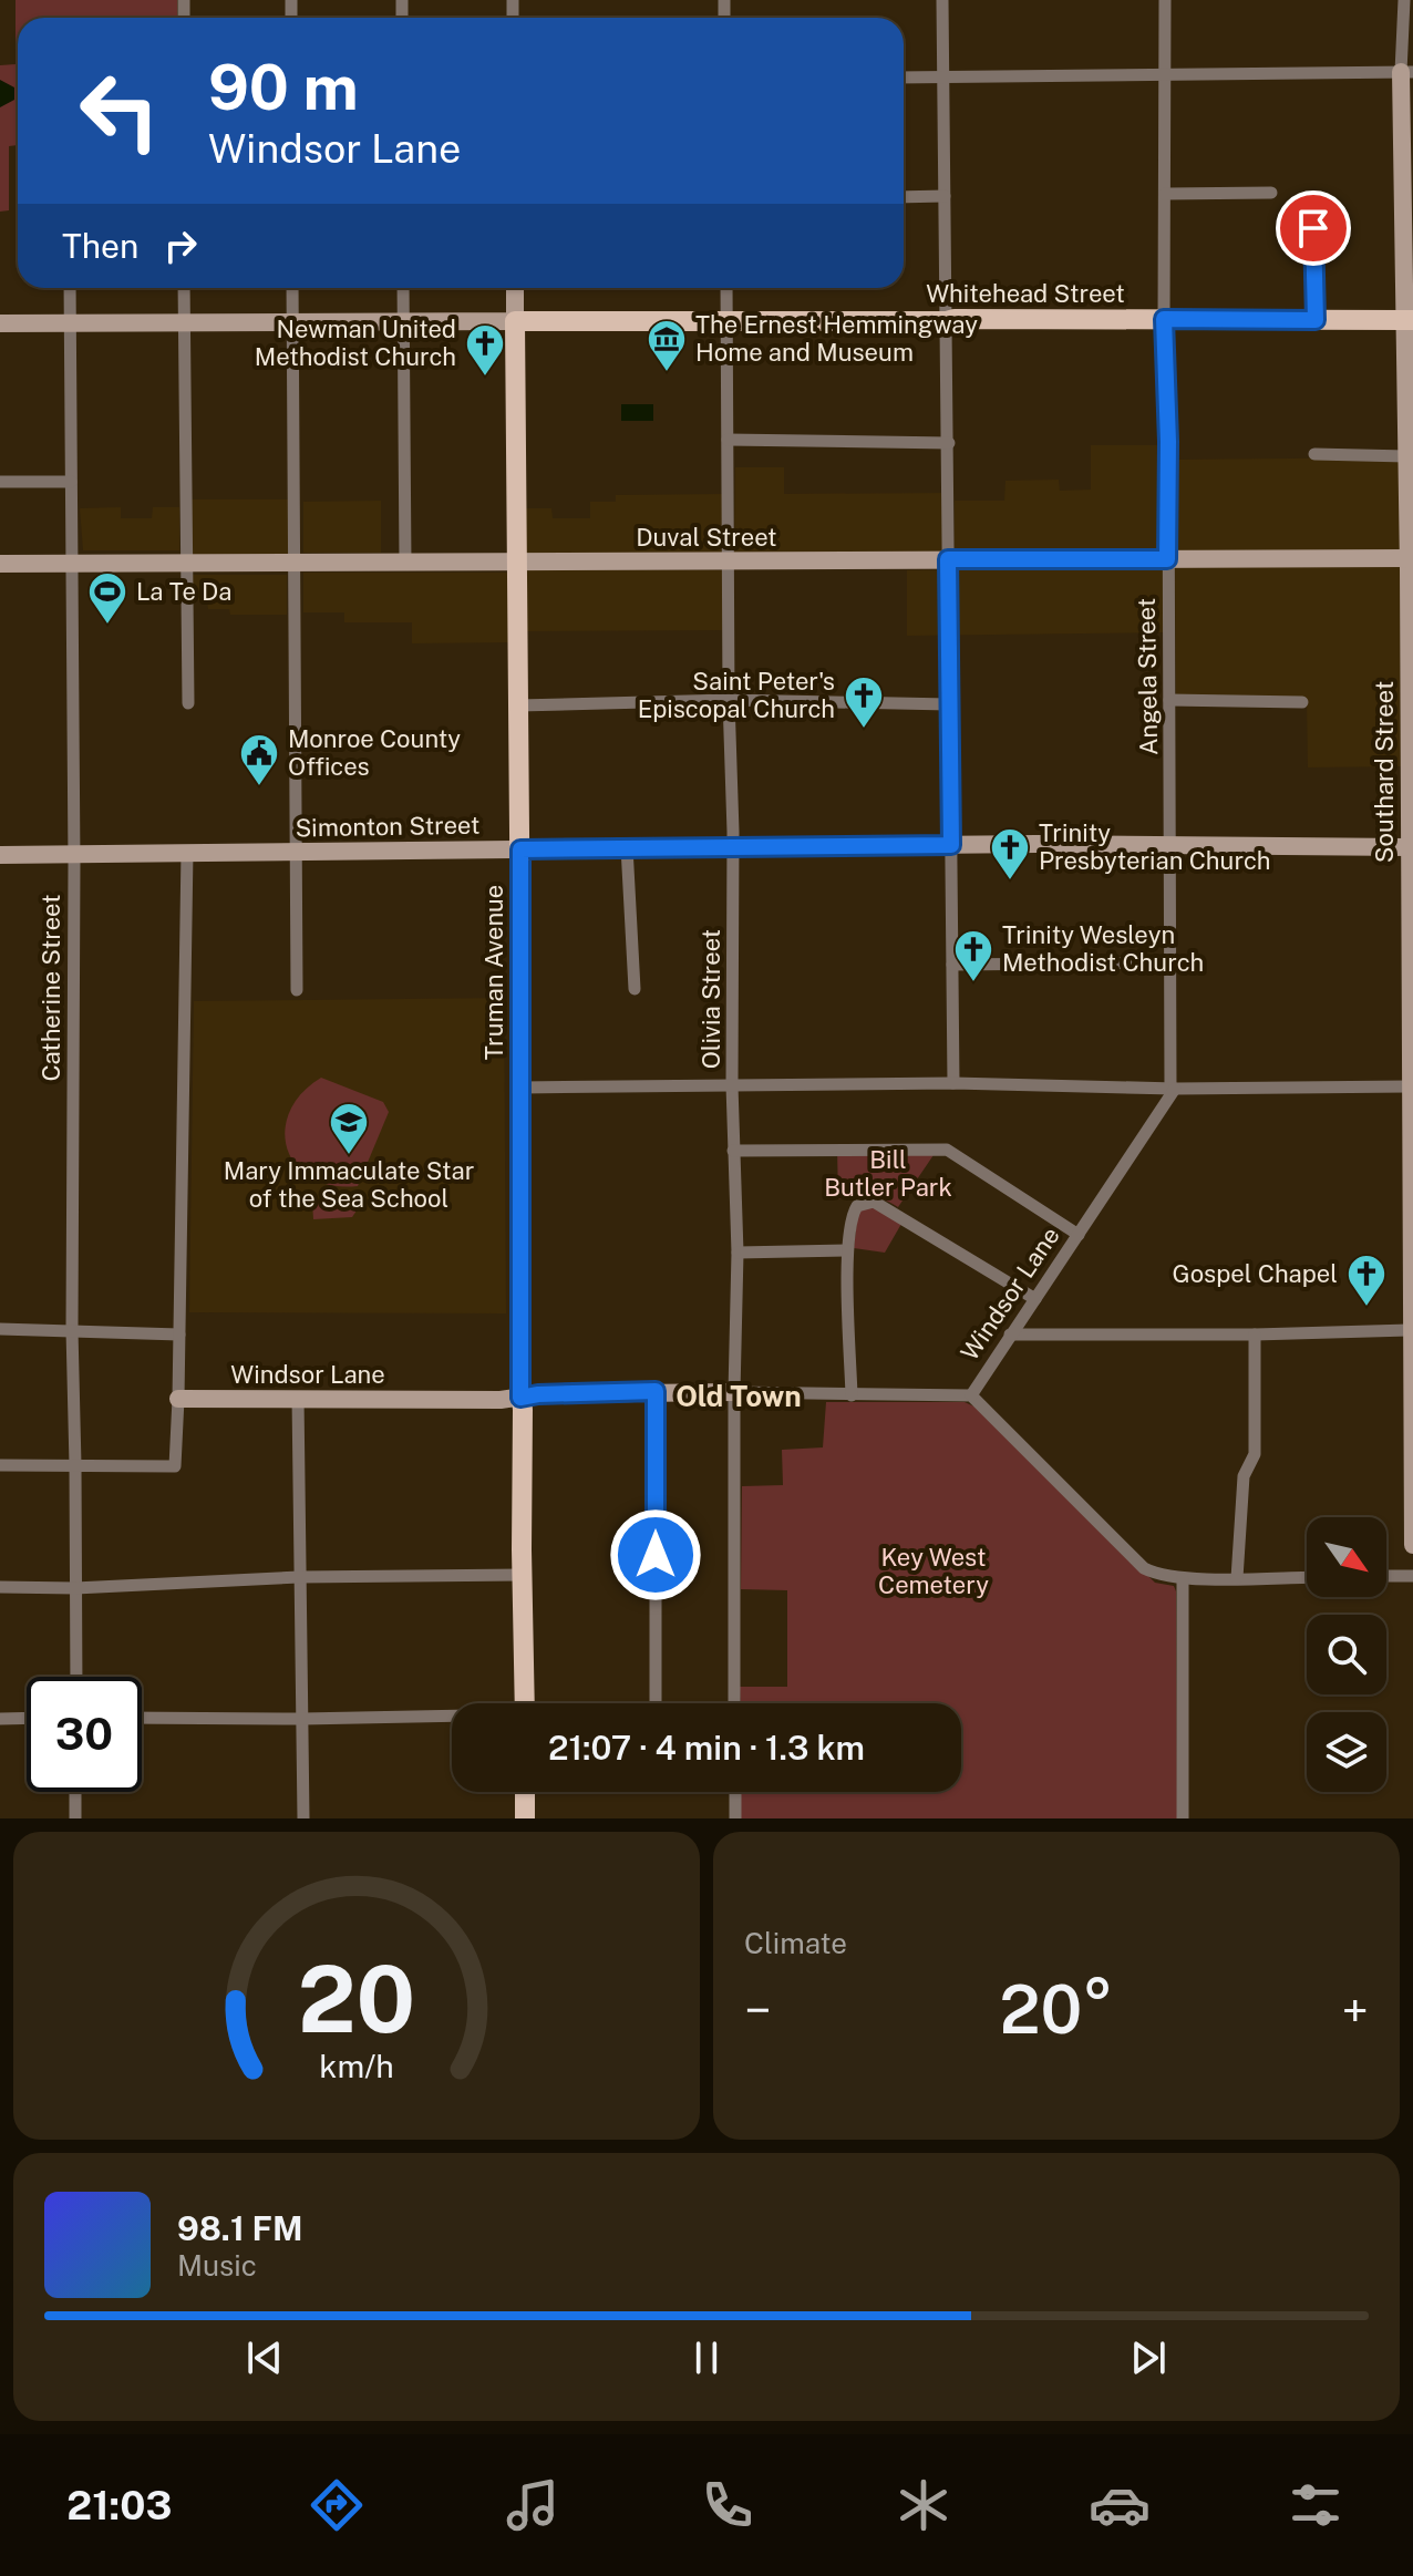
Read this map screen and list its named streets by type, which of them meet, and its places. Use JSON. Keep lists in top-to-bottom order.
{
  "streets": {
    "main road": ["Whitehead Street", "Truman Avenue"],
    "street": [
      "Duval Street",
      "Angela Street",
      "Southard Street",
      "Simonton Street",
      "Catherine Street",
      "Olivia Street",
      "Windsor Lane"
    ]
  },
  "crossings": [
    ["Whitehead Street", "Angela Street"],
    ["Whitehead Street", "Southard Street"],
    ["Whitehead Street", "Truman Avenue"],
    ["Whitehead Street", "Catherine Street"],
    ["Whitehead Street", "Olivia Street"],
    ["Duval Street", "Angela Street"],
    ["Duval Street", "Southard Street"],
    ["Duval Street", "Truman Avenue"],
    ["Duval Street", "Catherine Street"],
    ["Duval Street", "Olivia Street"],
    ["Angela Street", "Simonton Street"],
    ["Angela Street", "Windsor Lane"],
    ["Southard Street", "Simonton Street"],
    ["Simonton Street", "Truman Avenue"],
    ["Simonton Street", "Catherine Street"],
    ["Simonton Street", "Olivia Street"],
    ["Truman Avenue", "Windsor Lane"],
    ["Olivia Street", "Windsor Lane"]
  ],
  "districts": ["Old Town"],
  "parks": ["Bill Butler Park", "Key West Cemetery"],
  "places": {
    "museum": ["The Ernest Hemmingway Home and Museum"],
    "church": [
      "Newman United Methodist Church",
      "Saint Peter's Episcopal Church",
      "Trinity Presbyterian Church",
      "Trinity Wesleyn Methodist Church",
      "Gospel Chapel"
    ],
    "sports": ["La Te Da"],
    "public building": ["Monroe County Offices"],
    "school or university": ["Mary Immaculate Star of the Sea School"]
  },
  "north": "bottom right",
  "page": {
    "turn": ["90 m", "Windsor Lane"],
    "then": "Then",
    "limit": "30",
    "trip": "21:07 · 4 min · 1.3 km",
    "tile": "Climate",
    "heat": ["−", "20°", "+"],
    "song": ["98.1 FM", "Music"],
    "tabs": "21:03",
    "gauge": ["20", "km/h"]
  }
}
